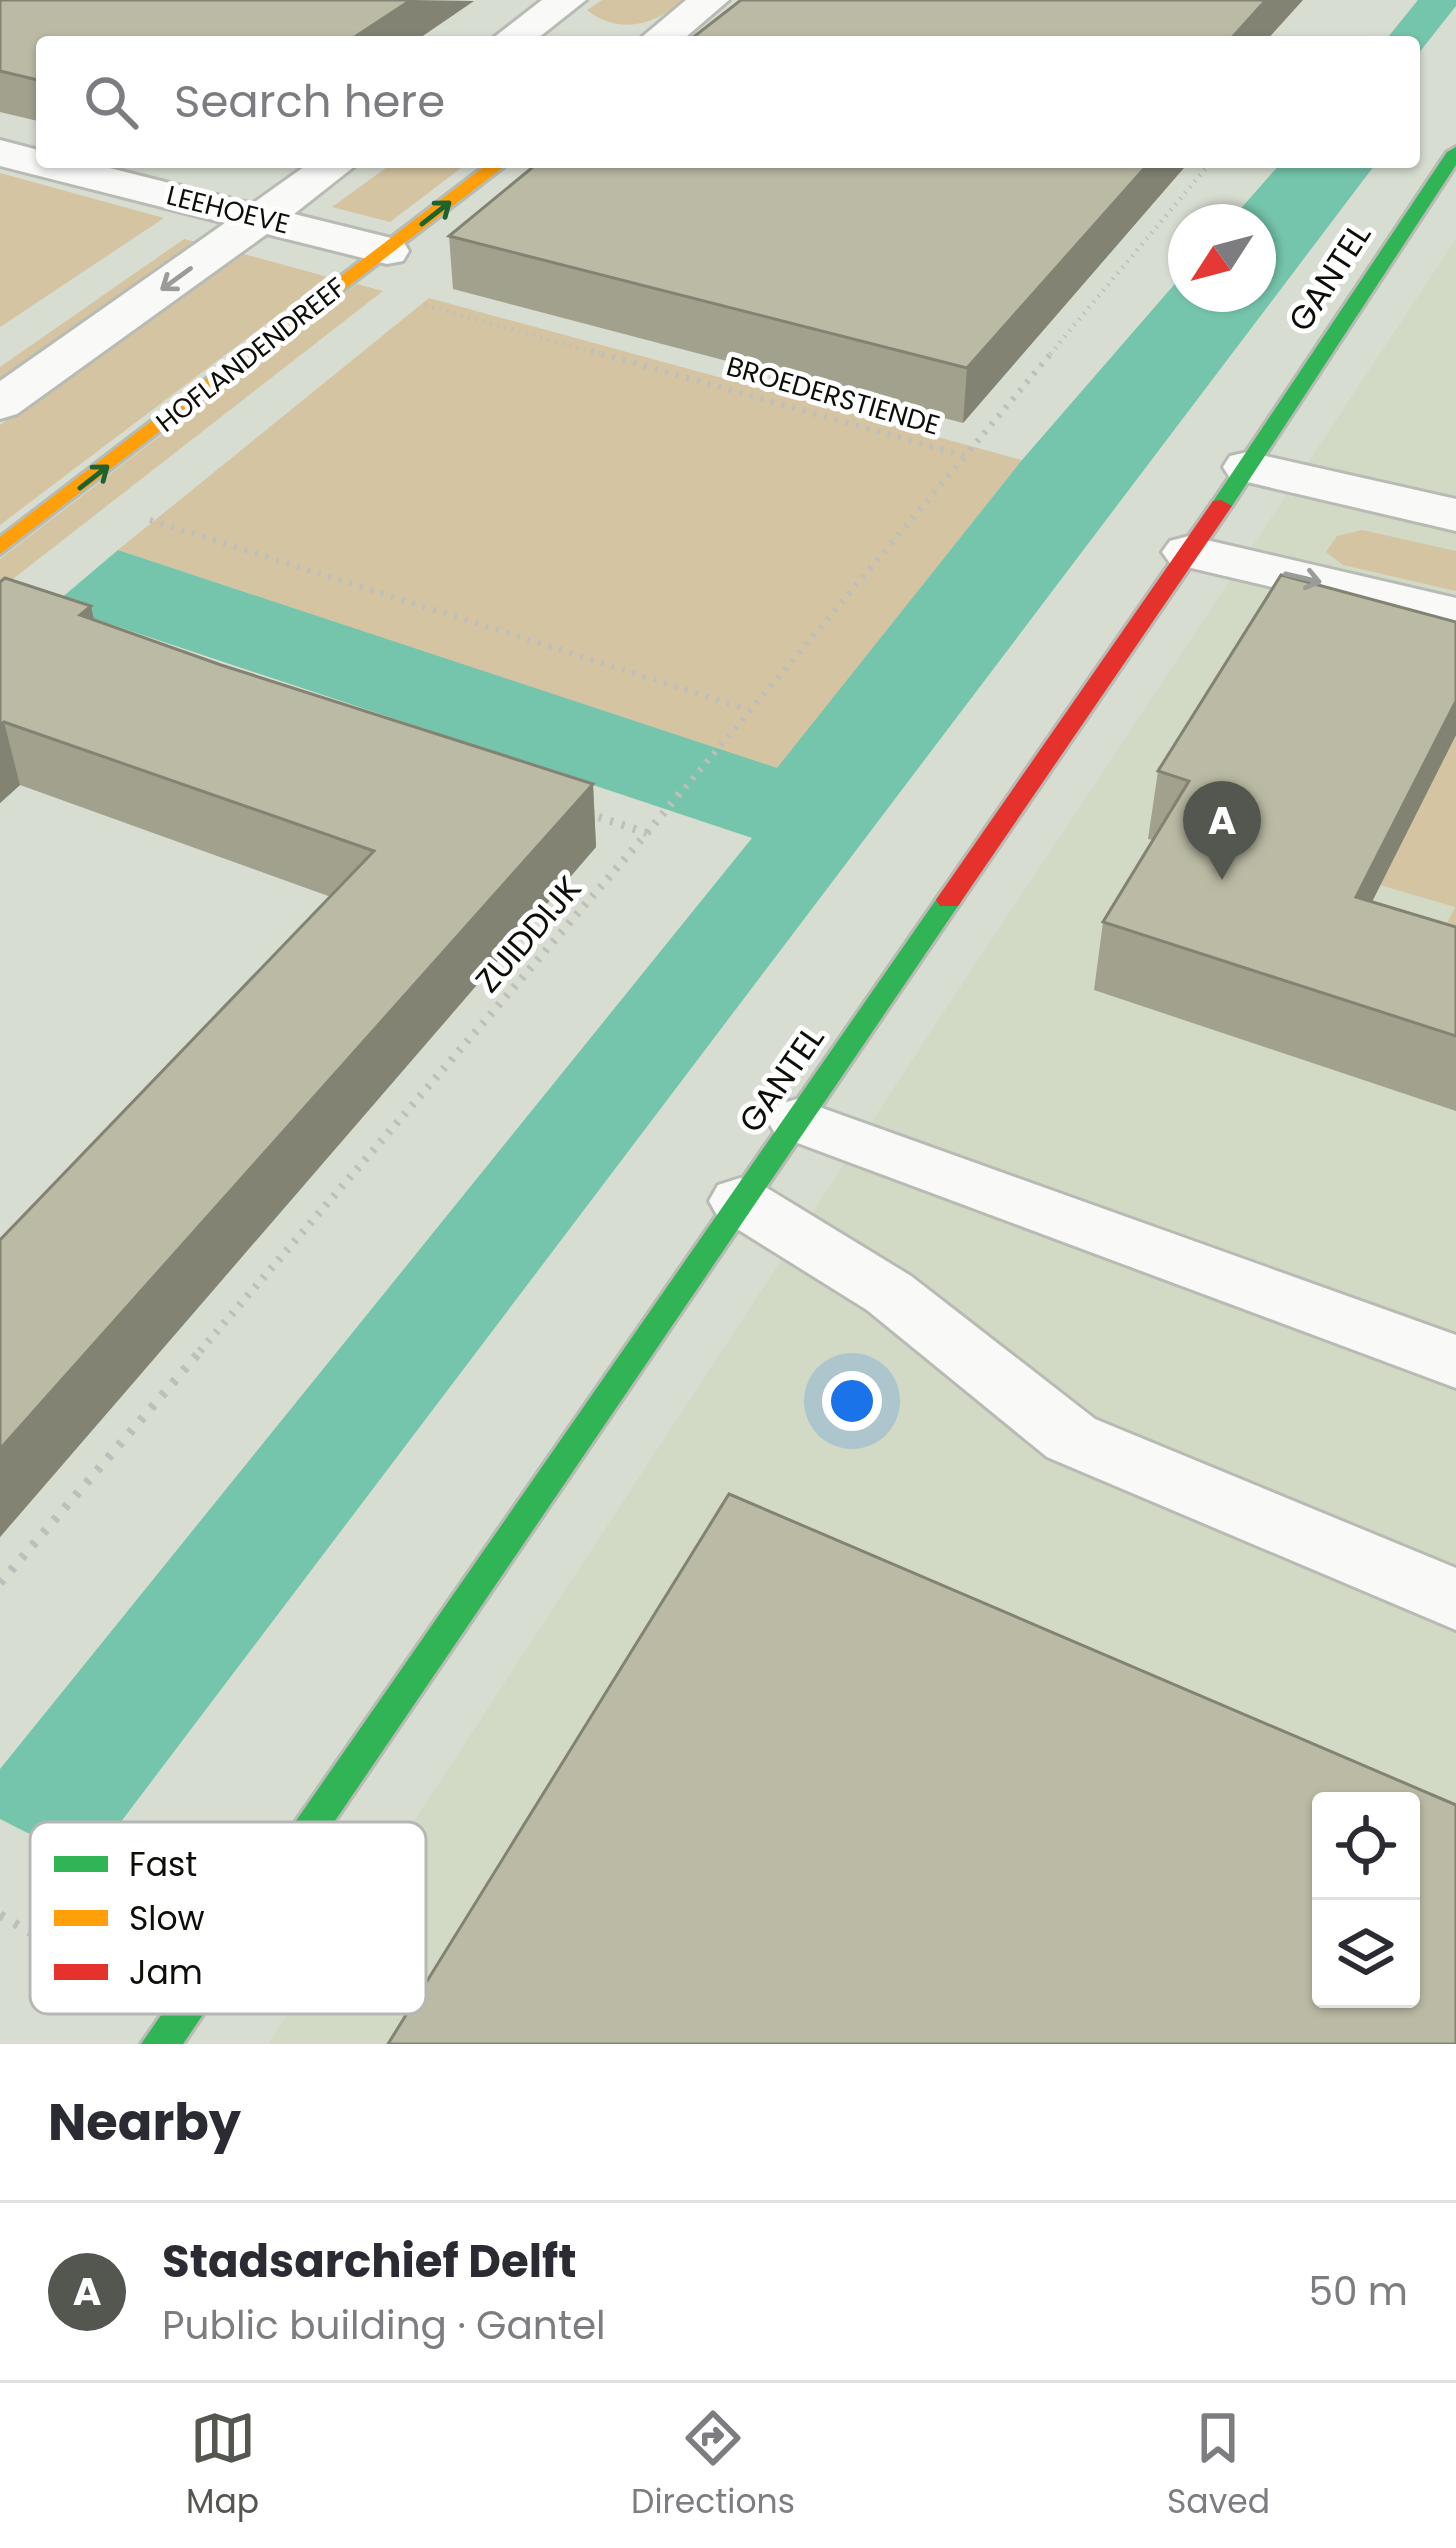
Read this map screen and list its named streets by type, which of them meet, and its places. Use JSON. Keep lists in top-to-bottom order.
{
  "streets": {
    "street": ["LEEHOEVE", "GANTEL", "HOFLANDENDREEF"],
    "path": ["BROEDERSTIENDE", "ZUIDDIJK"]
  },
  "crossings": [
    ["LEEHOEVE", "HOFLANDENDREEF"],
    ["BROEDERSTIENDE", "ZUIDDIJK"]
  ],
  "legend": ["Fast", "Slow", "Jam"],
  "north": "bottom left",
  "page": {
    "search": "Search here",
    "pins": "A",
    "heading": "Nearby",
    "list": [
      {
        "mark": "A",
        "name": "Stadsarchief Delft",
        "note": "Public building · Gantel",
        "value": "50 m"
      }
    ],
    "nav": ["Map", "Directions", "Saved"]
  }
}
